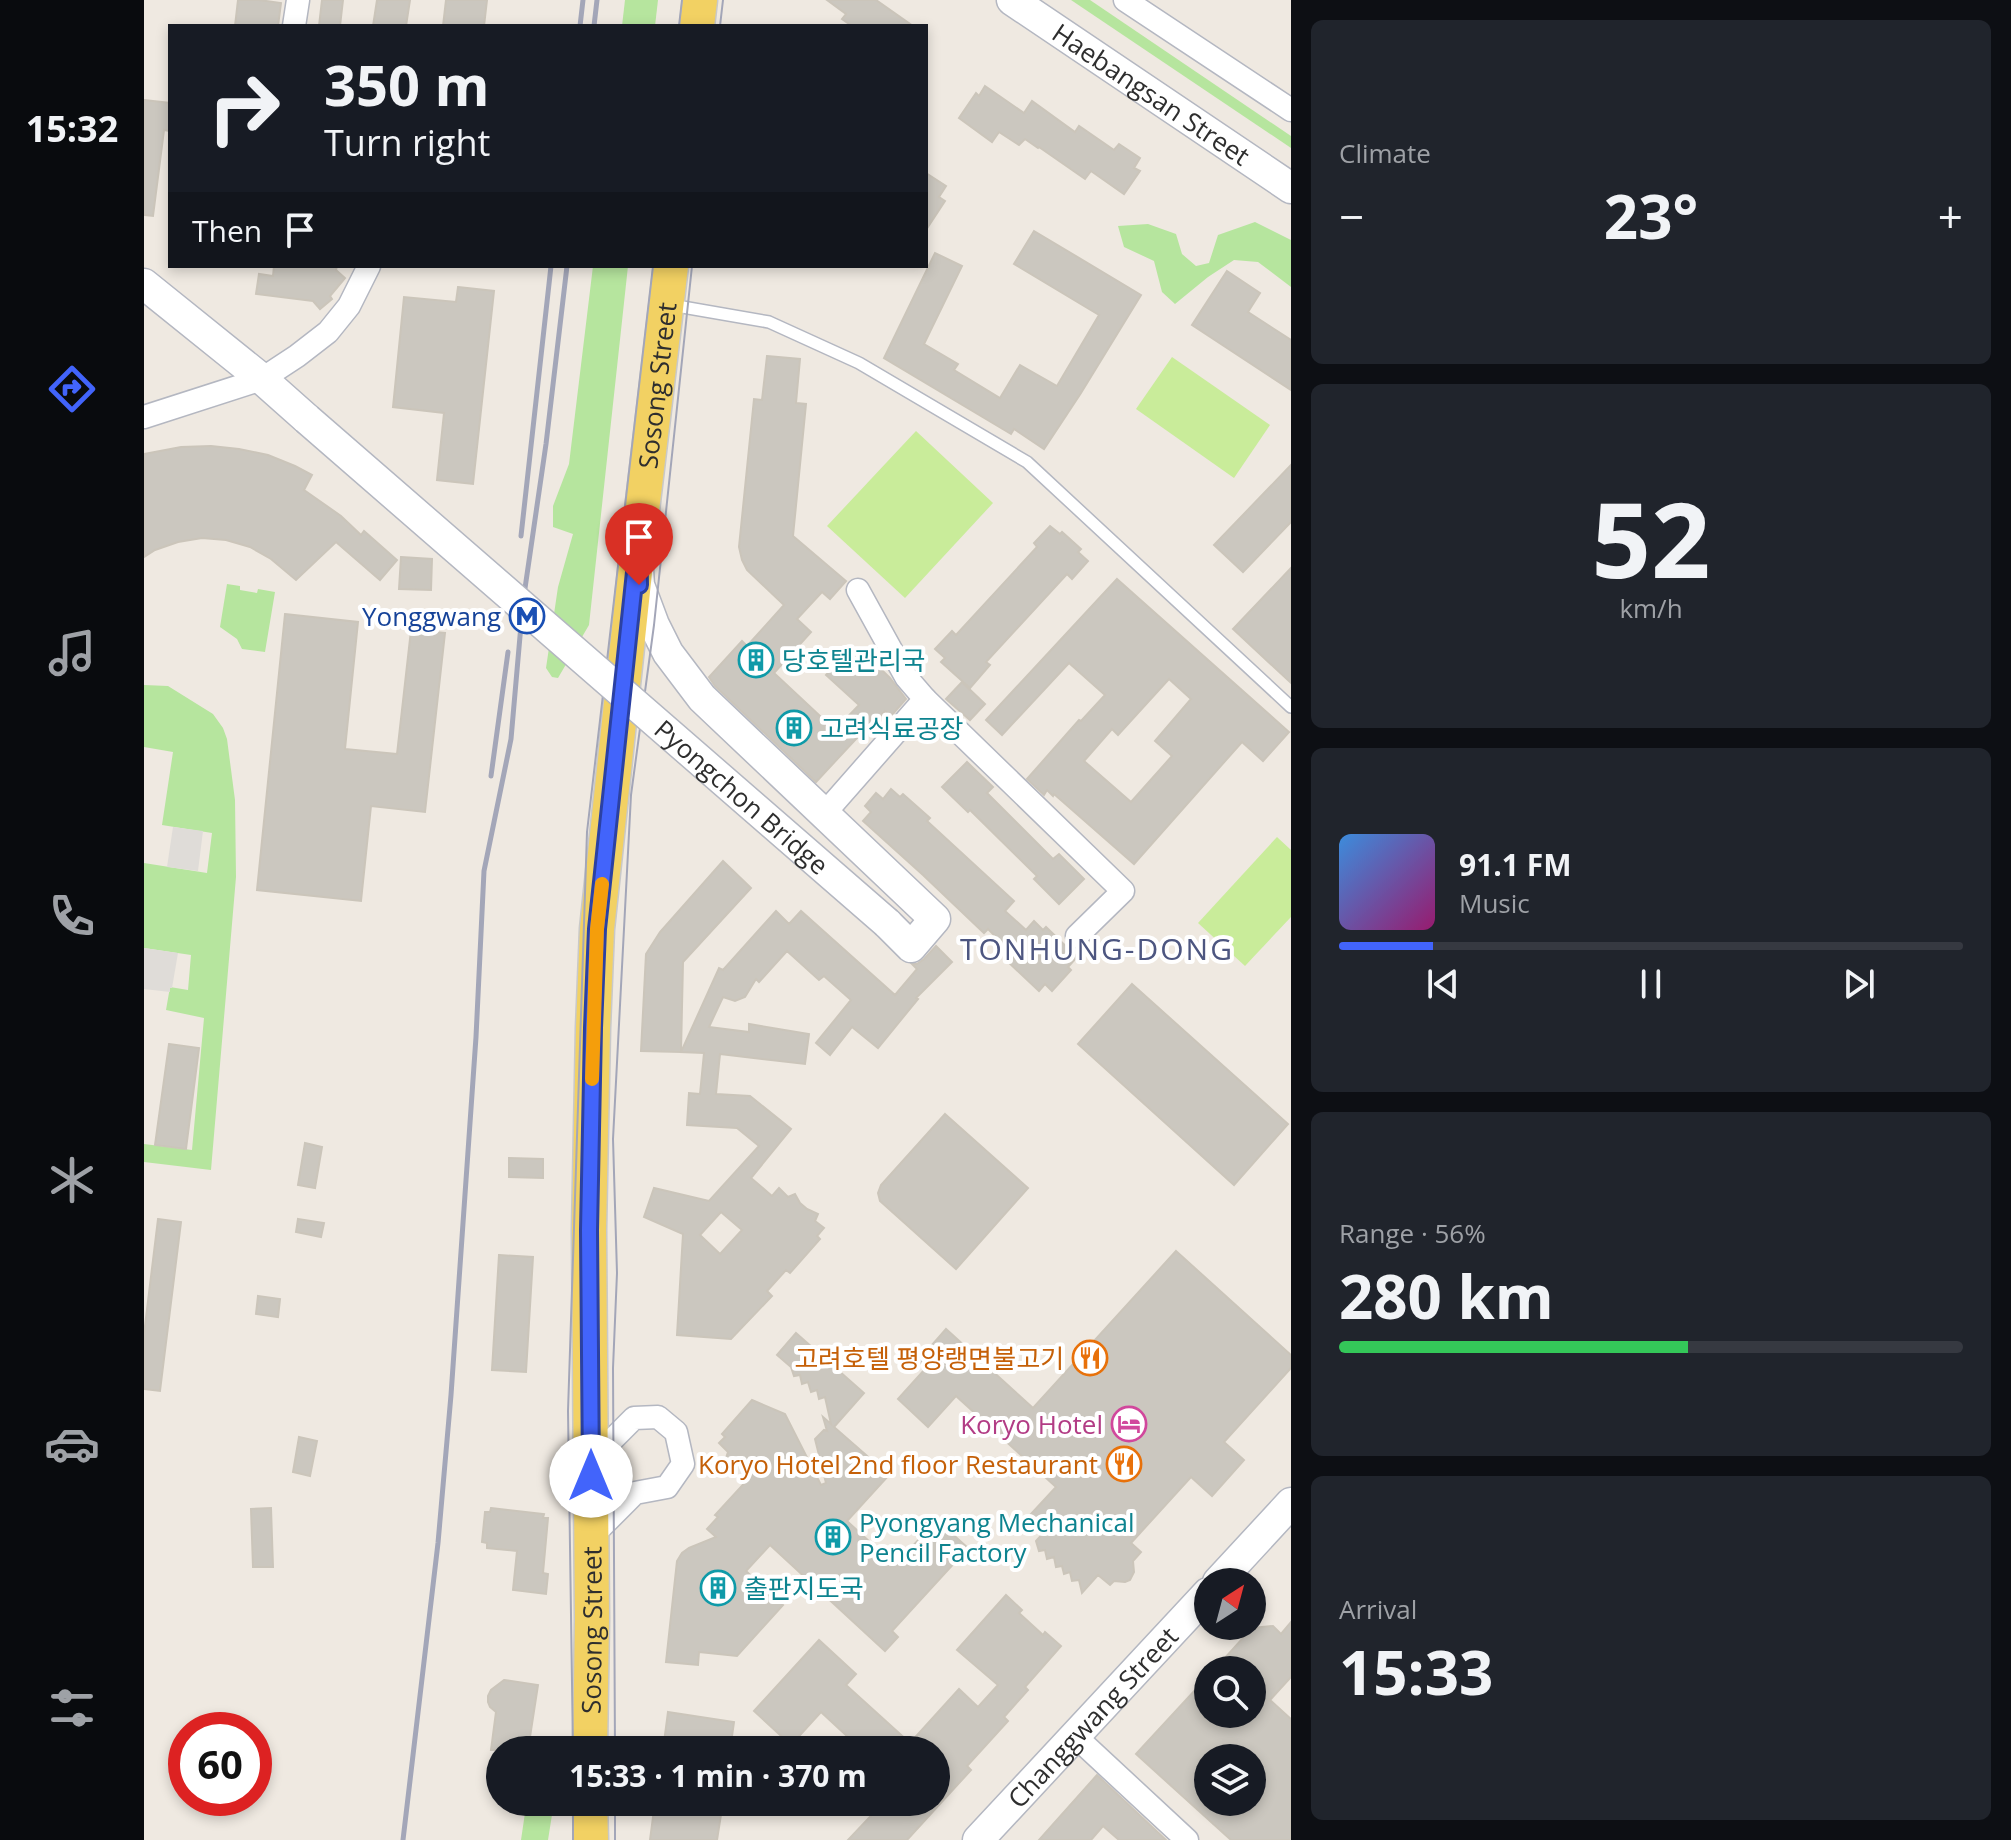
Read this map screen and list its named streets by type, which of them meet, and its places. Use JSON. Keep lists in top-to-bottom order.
{
  "streets": {
    "main road": ["Sosong Street"],
    "street": ["Haebangsan Street", "Pyongchon Bridge", "Changgwang Street"]
  },
  "districts": ["TONHUNG-DONG"],
  "places": {
    "metro station": ["Yonggwang"],
    "building": [
      "당호텔관리국",
      "고려식료공장",
      "Pyongyang Mechanical Pencil Factory",
      "출판지도국"
    ],
    "restaurant": ["고려호텔 평양랭면불고기", "Koryo Hotel 2nd floor Restaurant"],
    "hotel": ["Koryo Hotel"]
  },
  "north": "top right",
  "page": {
    "tabs": "15:32",
    "tile": [
      "Climate",
      ["52", "km/h"],
      ["Range · 56%", "280 km"],
      ["Arrival", "15:33"]
    ],
    "turn": ["350 m", "Turn right"],
    "heat": ["−", "23°", "+"],
    "then": "Then",
    "song": ["91.1 FM", "Music"],
    "limit": "60",
    "trip": "15:33 · 1 min · 370 m"
  }
}
